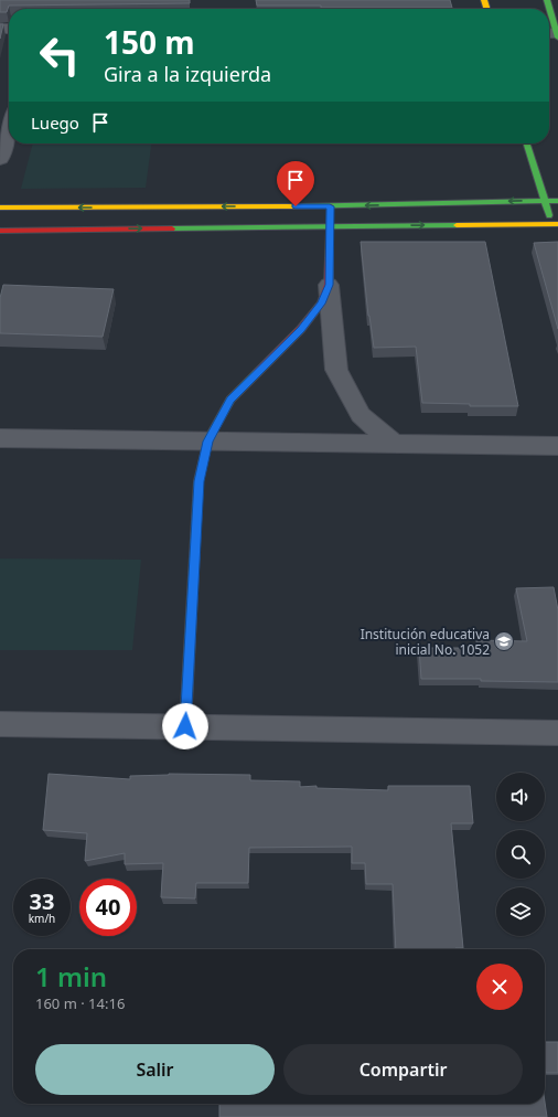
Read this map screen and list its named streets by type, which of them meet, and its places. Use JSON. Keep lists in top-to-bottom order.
{
  "places": {
    "school or university": ["Institución educativa inicial No. 1052"]
  },
  "page": {
    "turn": ["150 m", "Gira a la izquierda"],
    "then": "Luego",
    "speed": "33 km/h",
    "limit": "40",
    "heading": ["1 min", "160 m · 14:16"],
    "buttons": ["Salir", "Compartir"]
  }
}
